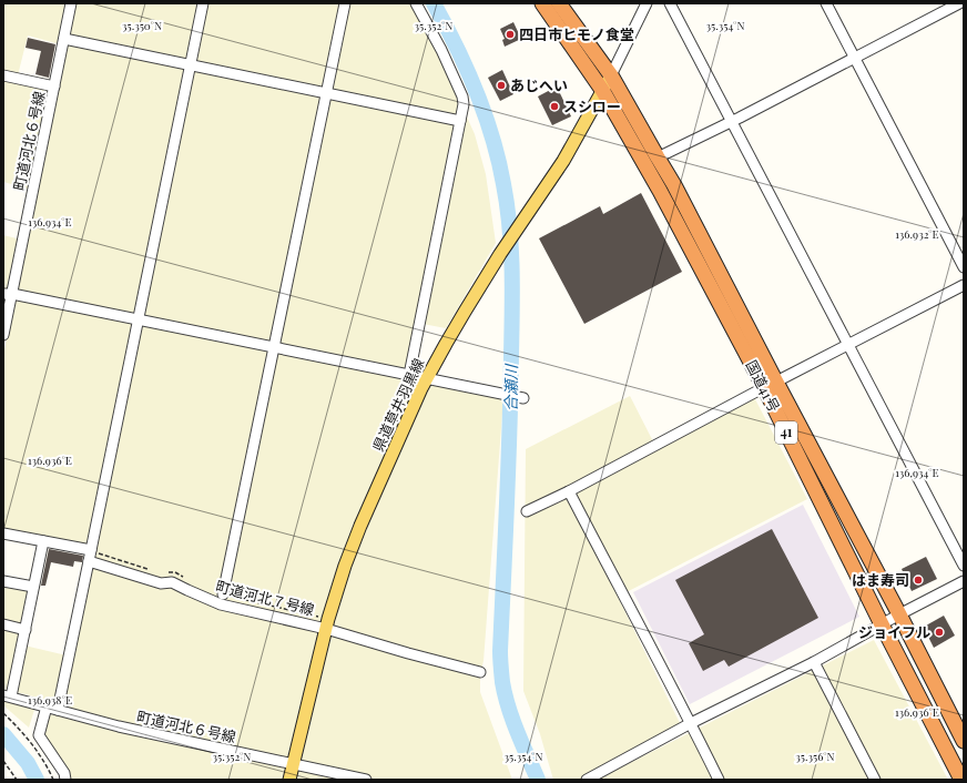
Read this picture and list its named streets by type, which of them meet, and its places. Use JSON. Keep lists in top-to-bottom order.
{
  "streets": {
    "highway": ["国道41号", "41"],
    "main road": ["県道草井羽黒線"],
    "street": ["町道河北６号線", "町道河北７号線"]
  },
  "crossings": [
    ["町道河北６号線", "県道草井羽黒線"],
    ["国道41号", "県道草井羽黒線"],
    ["県道草井羽黒線", "町道河北７号線"]
  ],
  "water": ["合瀬川"],
  "places": [
    "四日市ヒモノ食堂",
    "あじへい",
    "スシロー",
    "はま寿司",
    "ジョイフル"
  ],
  "coordinates": [
    "35.350°N",
    "35.352°N",
    "35.354°N",
    "136.934°E",
    "136.932°E",
    "136.936°E",
    "136.938°E",
    "35.356°N"
  ]
}
